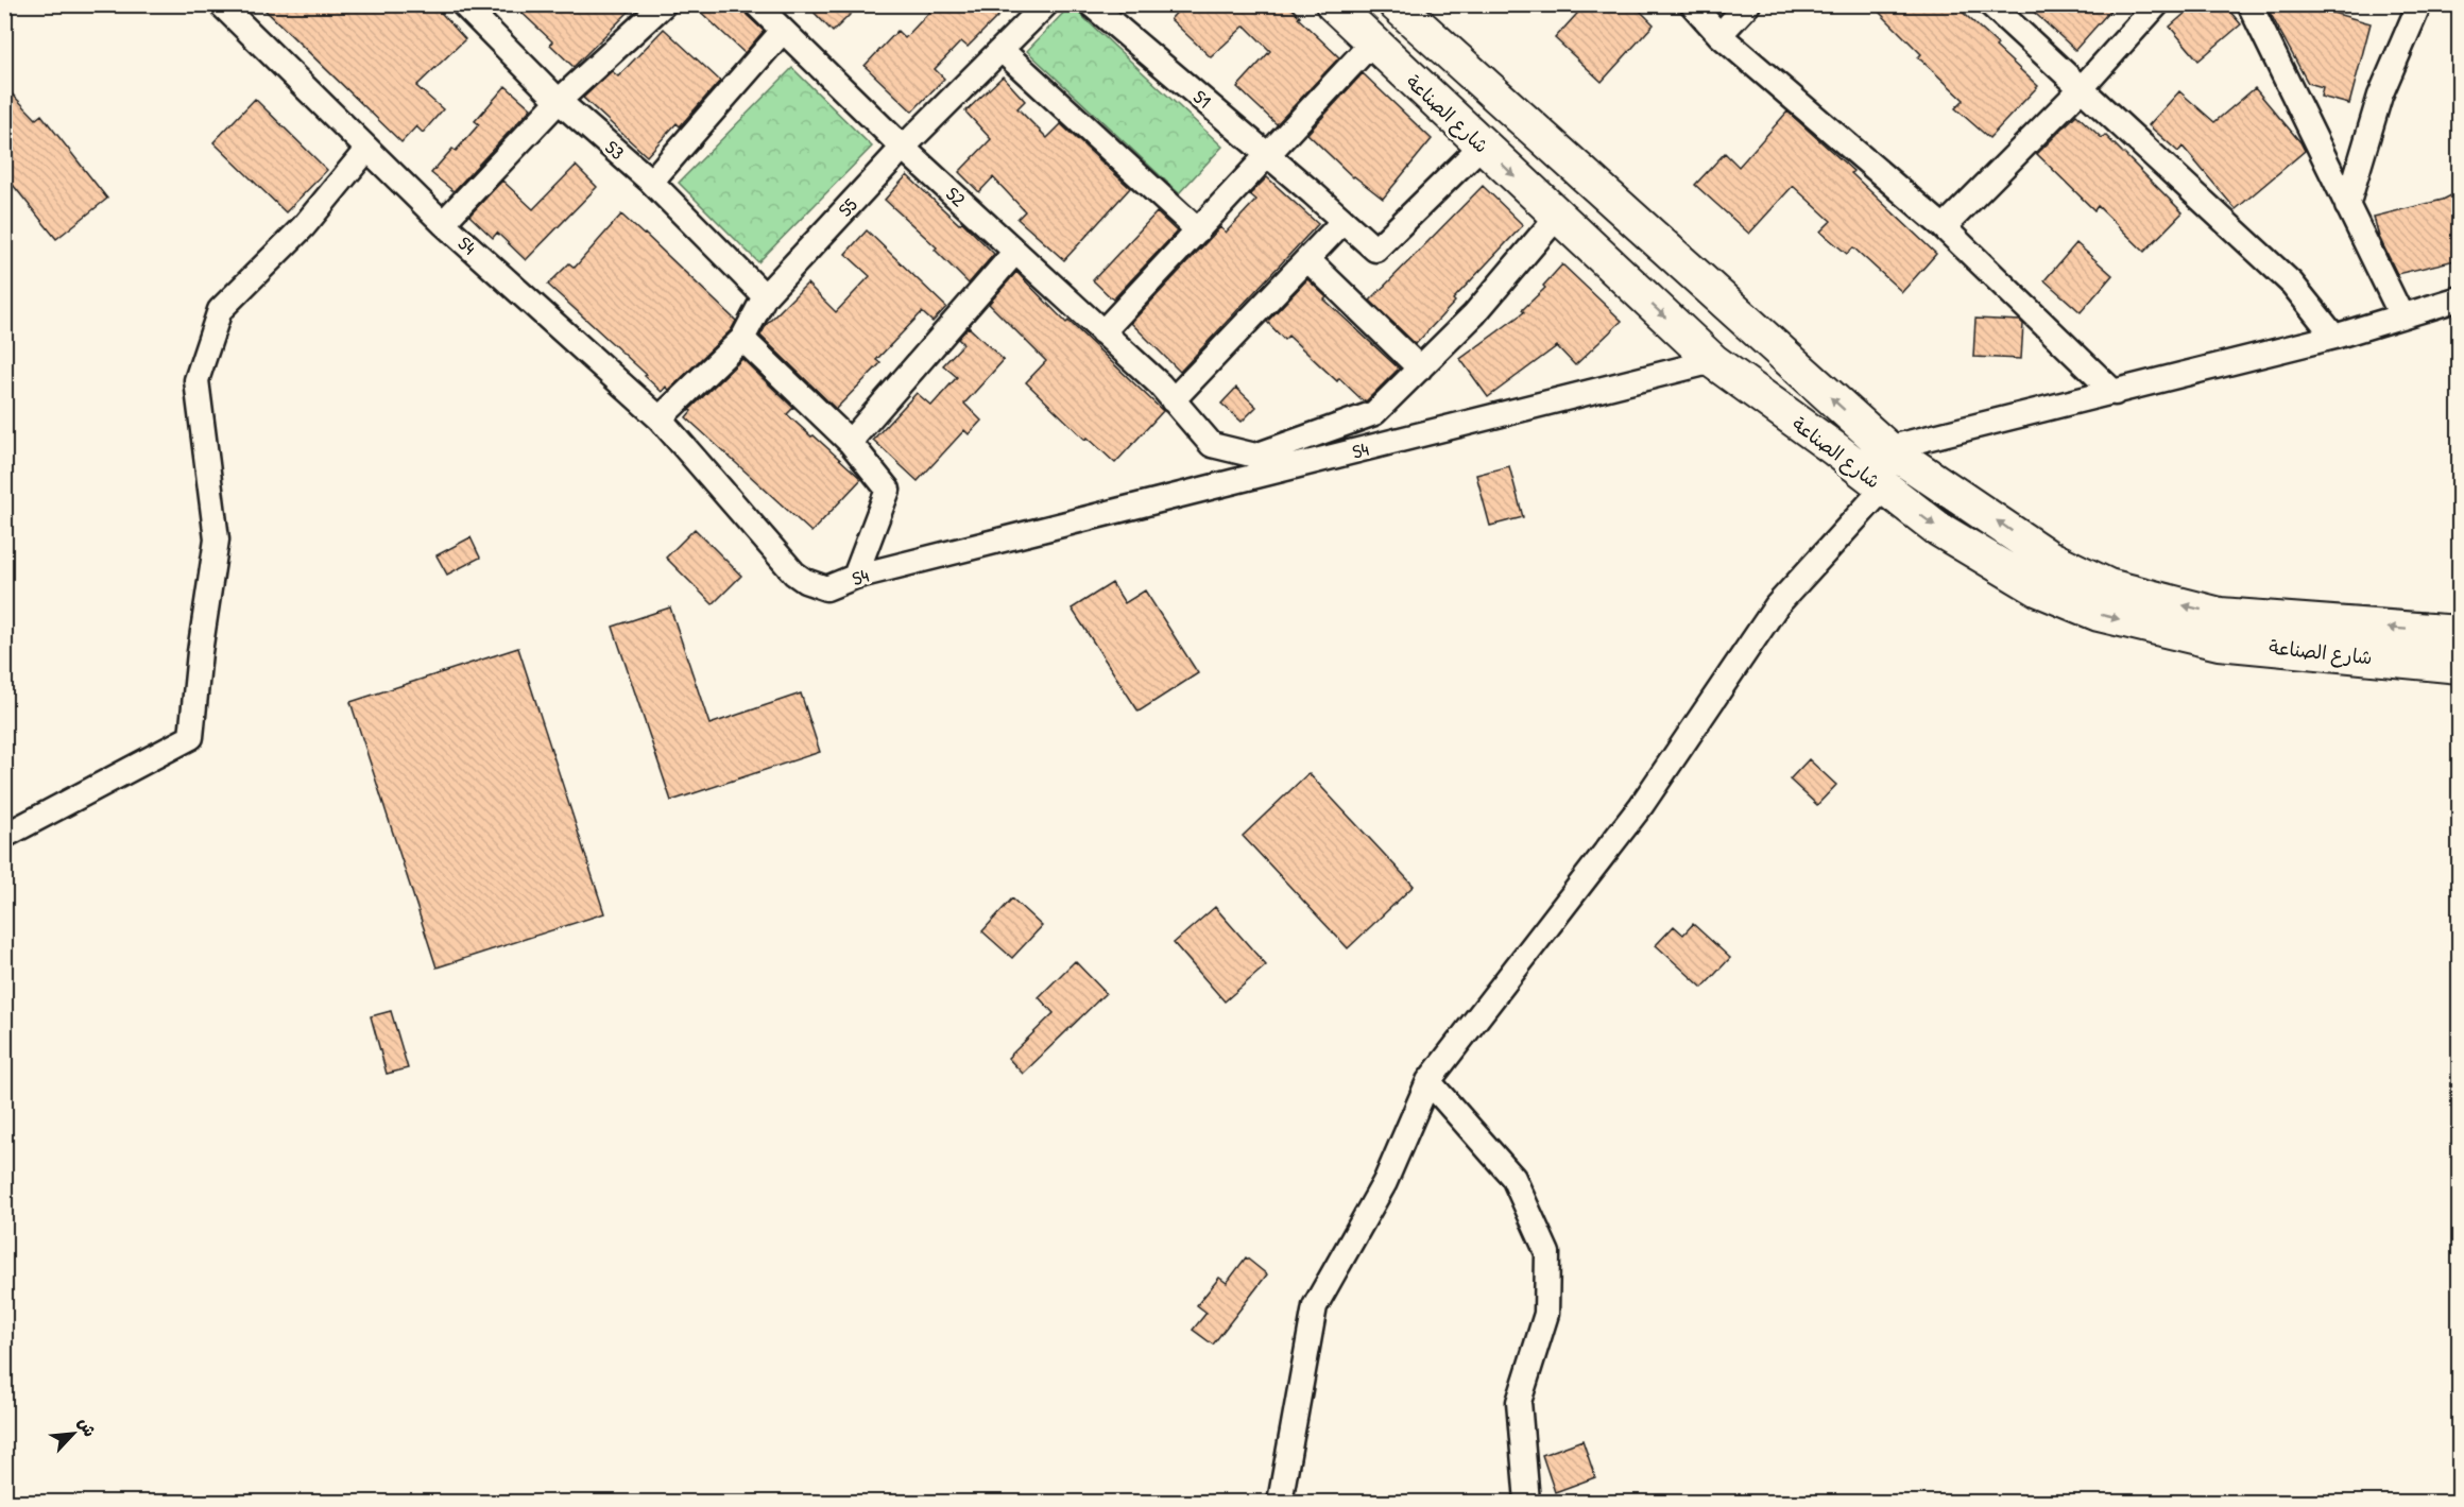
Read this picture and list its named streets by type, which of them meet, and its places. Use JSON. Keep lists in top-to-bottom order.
{
  "streets": {
    "main road": ["شارع الصناعة"],
    "street": [
      "S1",
      "S3",
      "S2",
      "S5",
      "S4"
    ]
  },
  "crossings": [
    ["S1", "شارع الصناعة"],
    ["شارع الصناعة", "S2"],
    ["شارع الصناعة", "S4"],
    ["S3", "S5"],
    ["S2", "S5"],
    ["S5", "S4"]
  ],
  "north": "top right"
}
